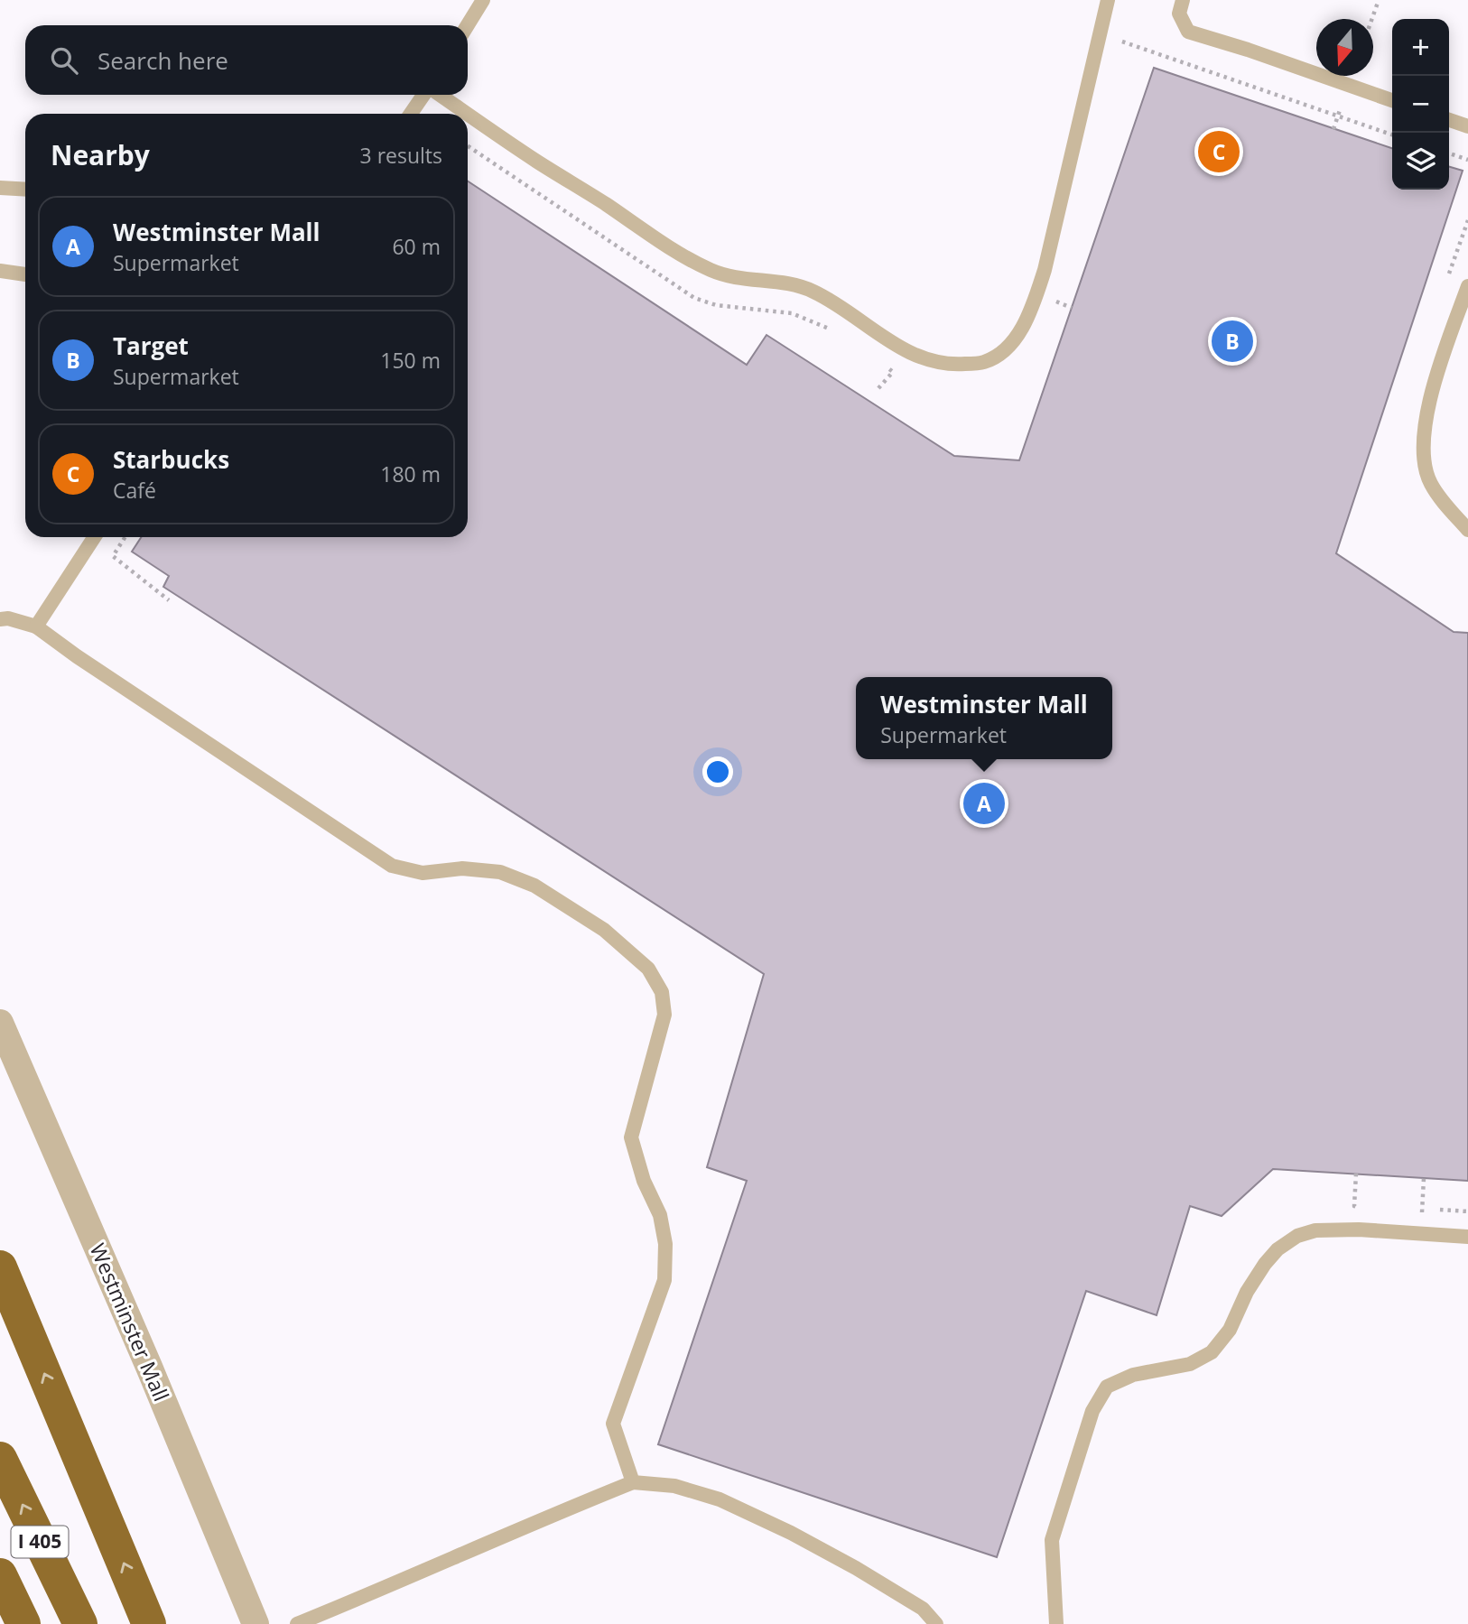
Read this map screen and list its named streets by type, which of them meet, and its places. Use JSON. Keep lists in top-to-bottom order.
{
  "streets": {
    "highway": ["I 405"],
    "street": ["Westminster Mall"]
  },
  "north": "bottom",
  "page": {
    "map_buttons": ["+", "−"],
    "search": "Search here",
    "heading": ["Nearby", "3 results"],
    "pins": ["C", "B", "A"],
    "list": [
      {
        "mark": "A",
        "name": "Westminster Mall",
        "note": "Supermarket",
        "value": "60 m"
      },
      {
        "mark": "B",
        "name": "Target",
        "note": "Supermarket",
        "value": "150 m"
      },
      {
        "mark": "C",
        "name": "Starbucks",
        "note": "Café",
        "value": "180 m"
      }
    ],
    "popup": ["Westminster Mall", "Supermarket"]
  }
}
